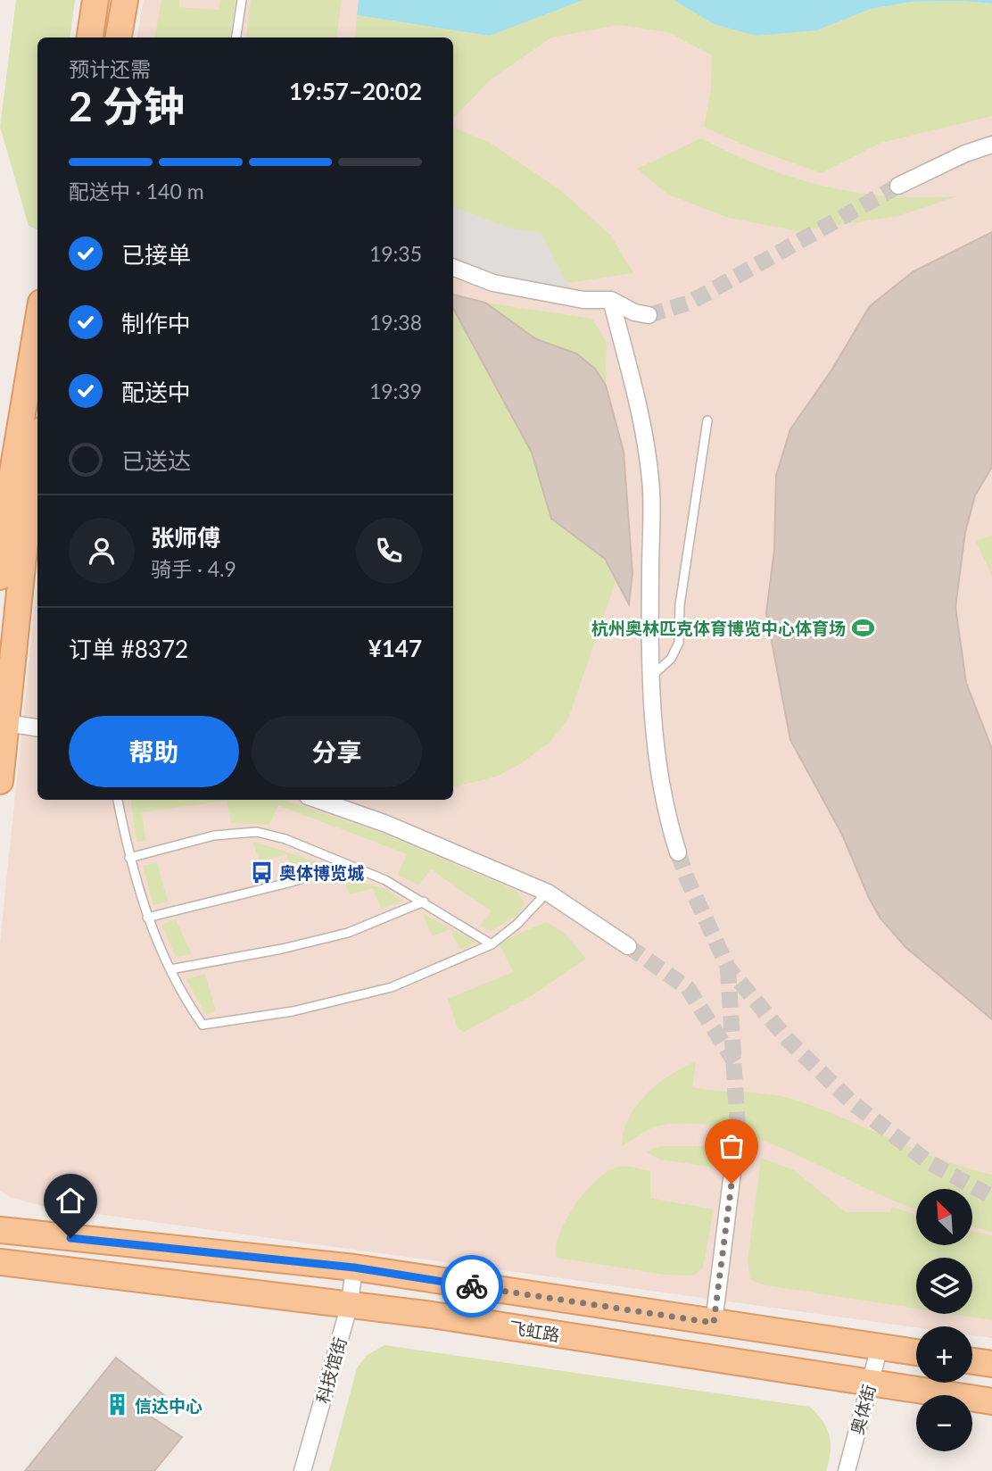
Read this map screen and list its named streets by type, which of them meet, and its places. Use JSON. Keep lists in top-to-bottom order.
{
  "streets": {
    "main road": ["飞虹路"],
    "street": ["科技馆街", "奥体街"]
  },
  "crossings": [
    ["飞虹路", "科技馆街"],
    ["飞虹路", "奥体街"]
  ],
  "places": {
    "sports": ["杭州奥林匹克体育博览中心体育场"],
    "bus stop": ["奥体博览城"],
    "building": ["信达中心"]
  },
  "north": "top left",
  "page": {
    "heading": ["2 分钟", "预计还需", "19:57–20:02"],
    "panel": [
      "张师傅",
      "骑手 · 4.9",
      "订单 #8372",
      "¥147"
    ],
    "bar": "配送中 · 140 m",
    "list": [
      ["已接单", "19:35"],
      ["制作中", "19:38"],
      ["配送中", "19:39"],
      "已送达"
    ],
    "buttons": ["帮助", "分享"],
    "map_buttons": ["+", "−"]
  }
}
